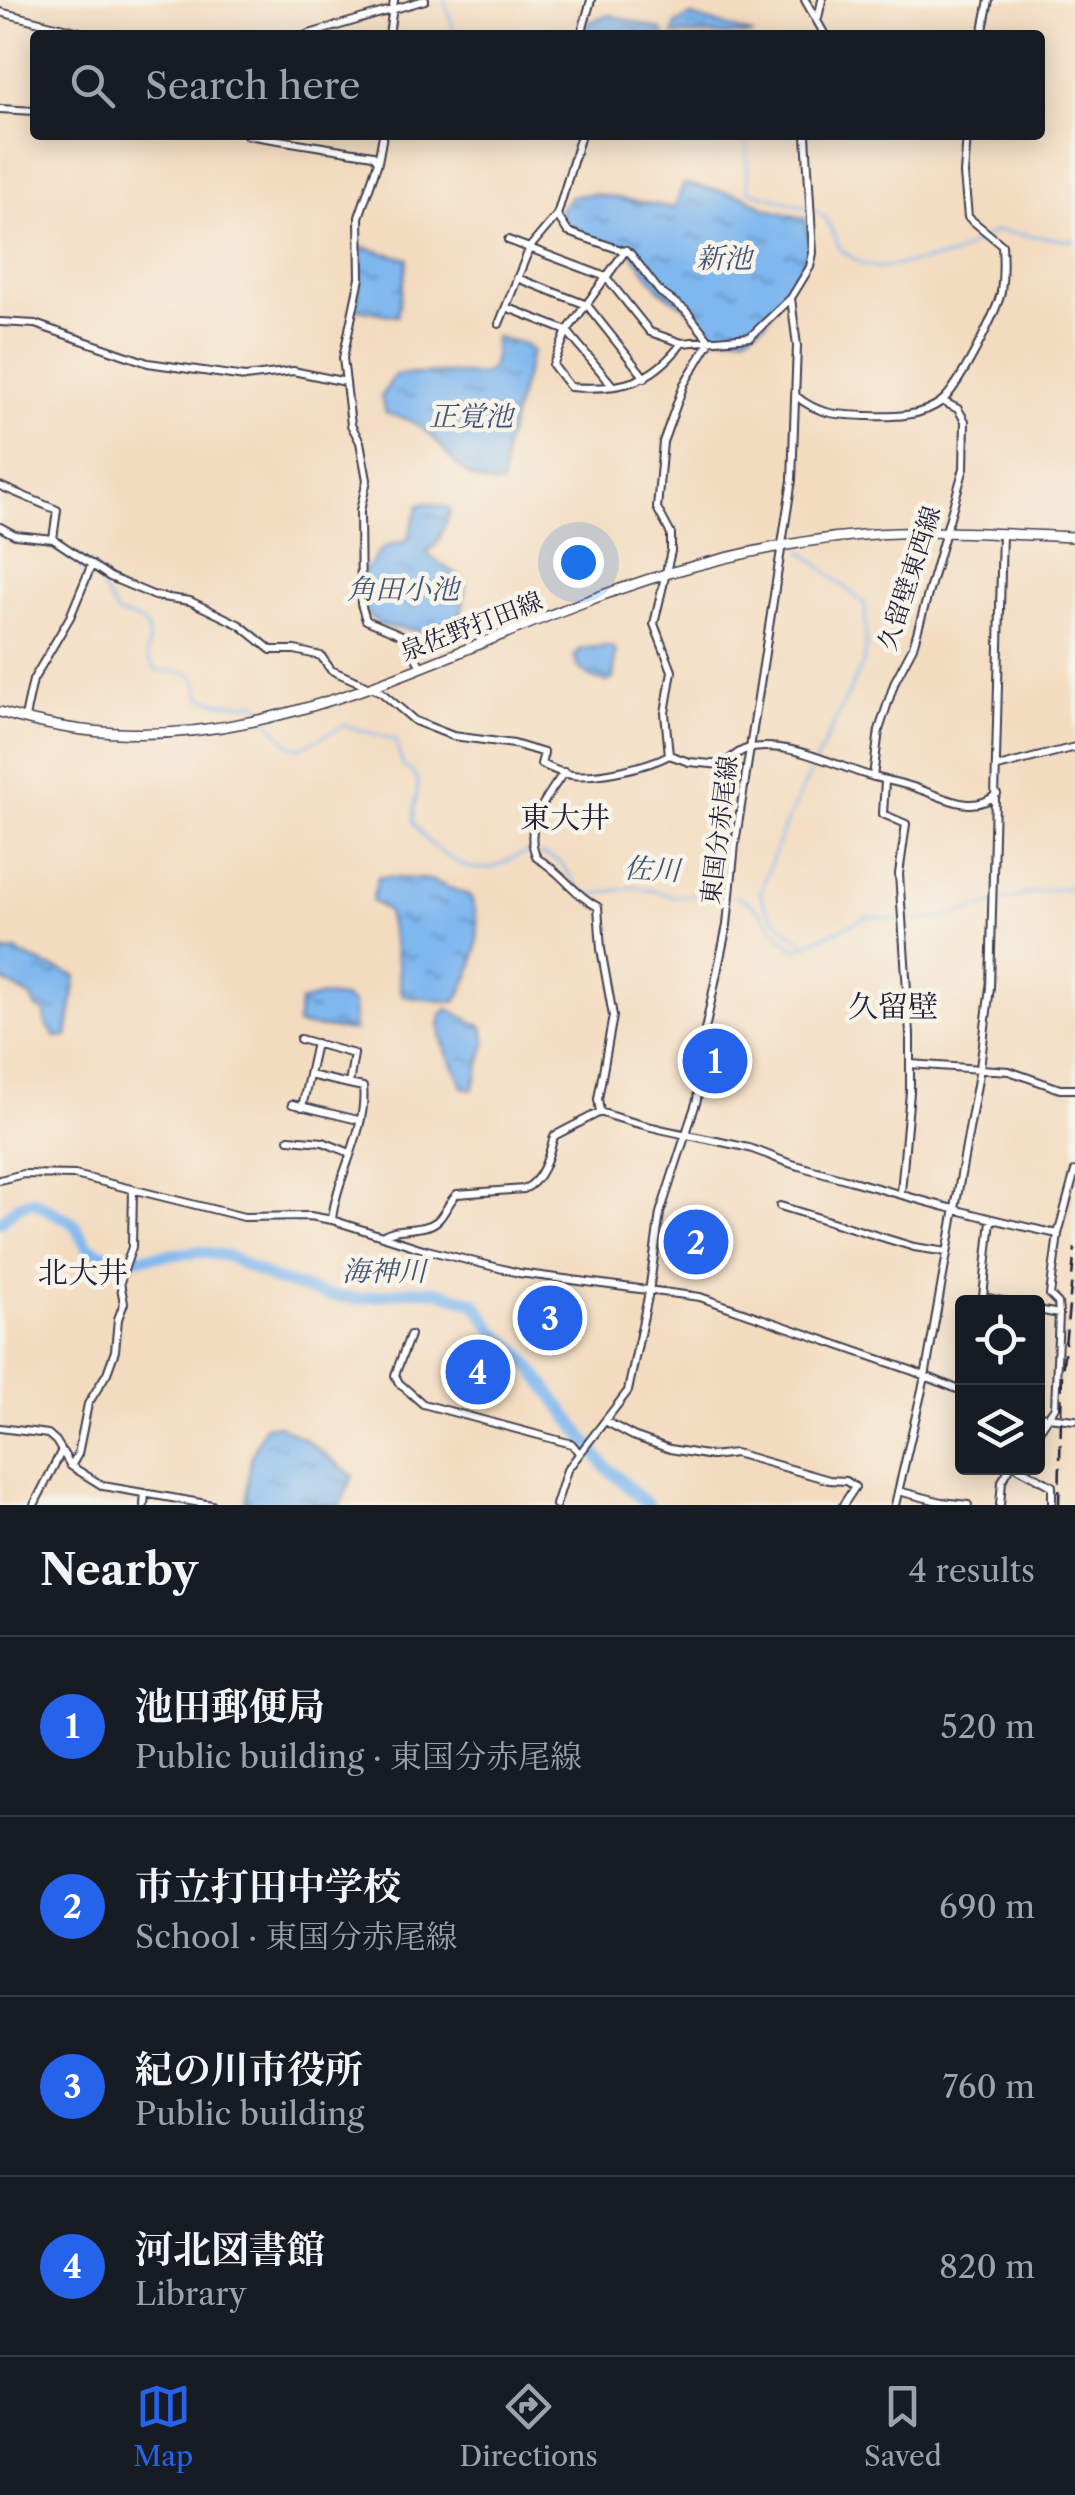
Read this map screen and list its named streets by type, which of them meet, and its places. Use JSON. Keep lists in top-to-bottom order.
{
  "streets": {
    "main road": ["泉佐野打田線"],
    "street": ["久留壁東西線", "東国分赤尾線"]
  },
  "crossings": [
    ["久留壁東西線", "泉佐野打田線"],
    ["泉佐野打田線", "東国分赤尾線"]
  ],
  "districts": ["東大井", "久留壁", "北大井"],
  "water": [
    "新池",
    "正覚池",
    "角田小池",
    "佐川",
    "海神川"
  ],
  "page": {
    "search": "Search here",
    "pins": [
      "1",
      "2",
      "3",
      "4"
    ],
    "heading": ["Nearby", "4 results"],
    "list": [
      {
        "mark": "1",
        "name": "池田郵便局",
        "note": "Public building · 東国分赤尾線",
        "value": "520 m"
      },
      {
        "mark": "2",
        "name": "市立打田中学校",
        "note": "School · 東国分赤尾線",
        "value": "690 m"
      },
      {
        "mark": "3",
        "name": "紀の川市役所",
        "note": "Public building",
        "value": "760 m"
      },
      {
        "mark": "4",
        "name": "河北図書館",
        "note": "Library",
        "value": "820 m"
      }
    ],
    "nav": ["Map", "Directions", "Saved"]
  }
}
